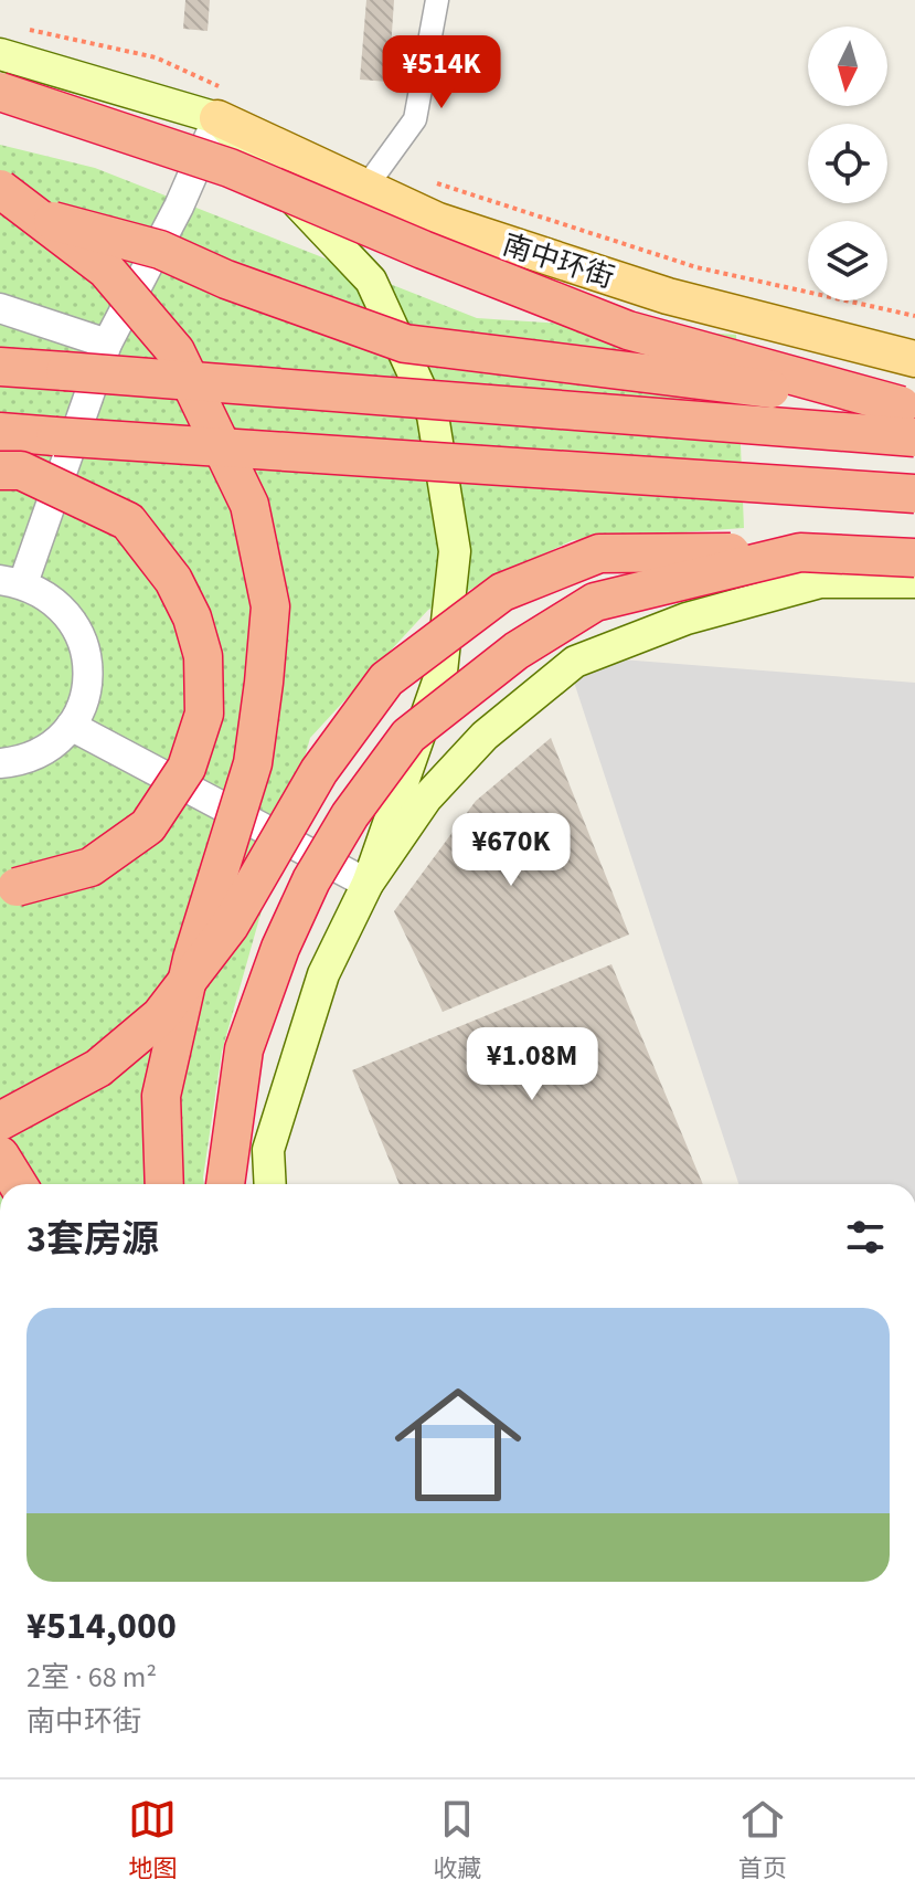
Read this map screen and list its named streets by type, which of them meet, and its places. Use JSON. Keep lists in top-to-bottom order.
{
  "streets": {
    "main road": ["南中环街"]
  },
  "north": "bottom",
  "page": {
    "price": ["¥514K", "¥670K", "¥1.08M"],
    "heading": "3套房源",
    "list": [
      {
        "name": "¥514,000",
        "note": "2室 · 68 m² · 南中环街"
      }
    ],
    "tabs": ["地图", "收藏", "首页"]
  }
}
